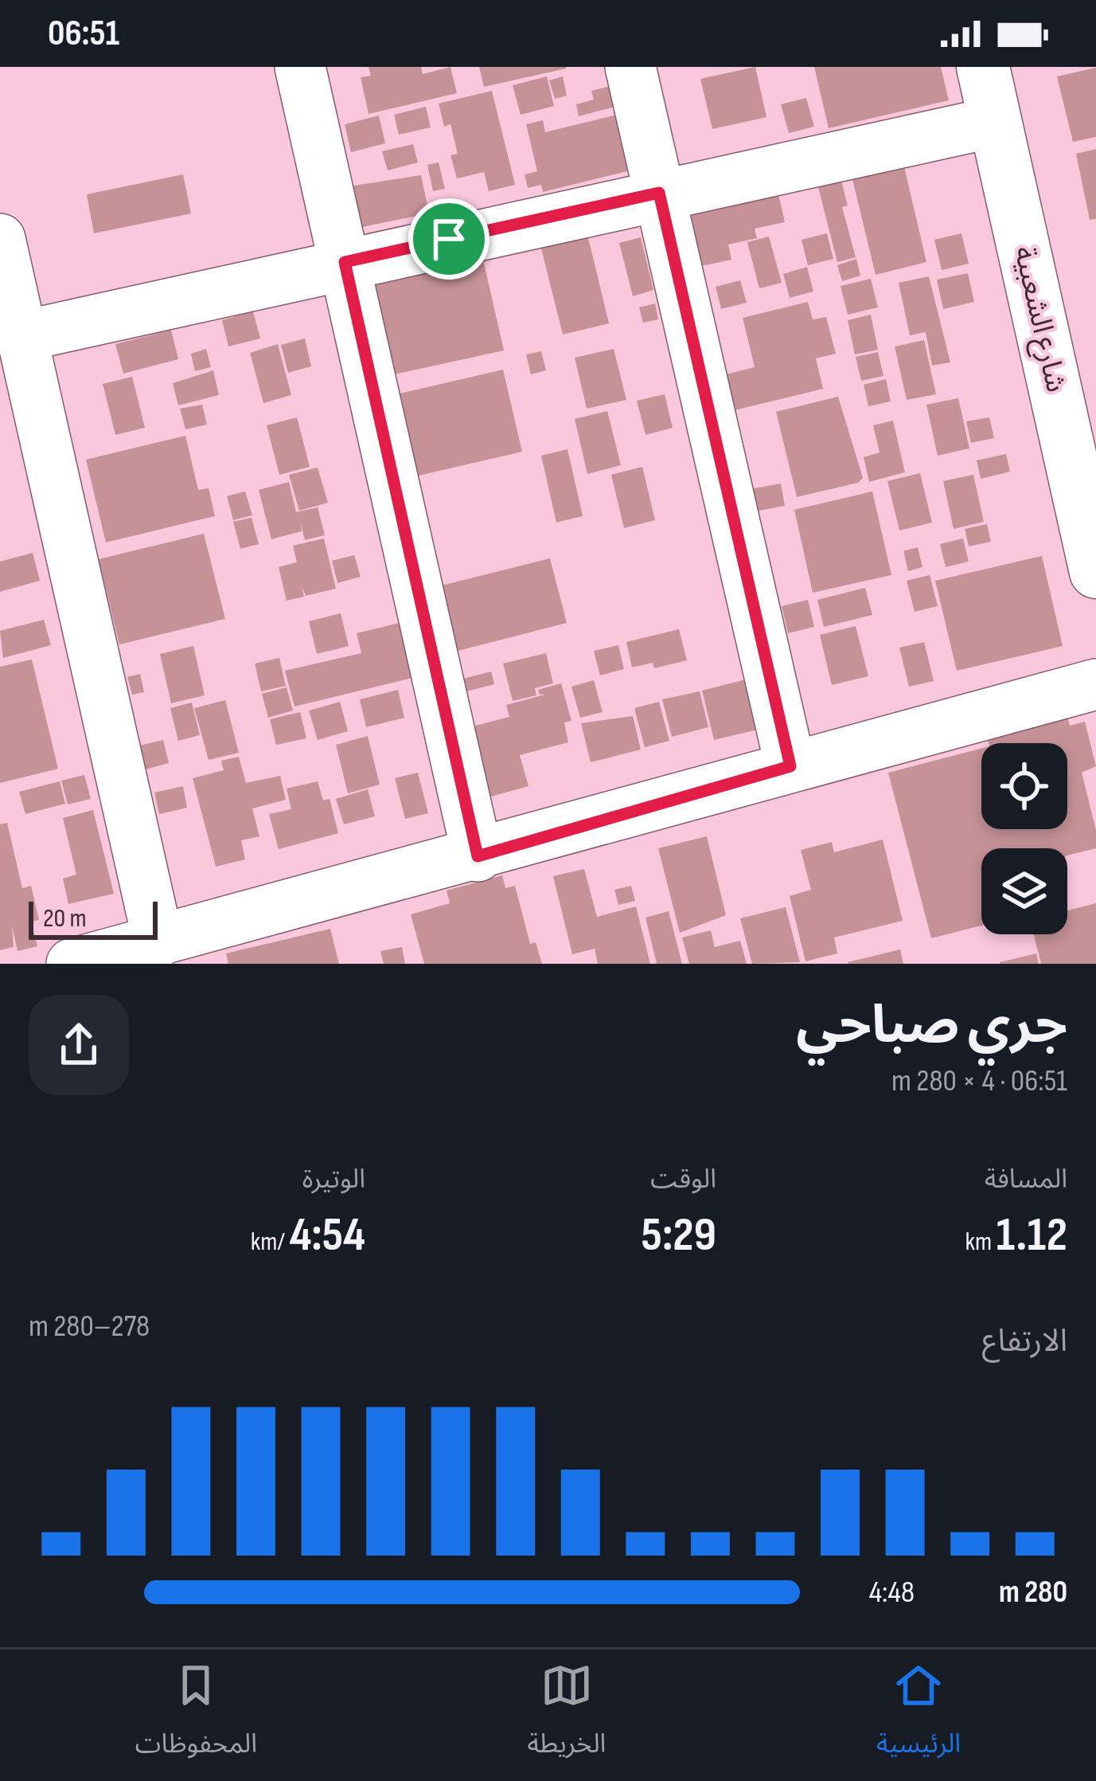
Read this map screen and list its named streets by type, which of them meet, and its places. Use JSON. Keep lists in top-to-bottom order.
{
  "streets": {
    "street": ["شارع الشعبية"]
  },
  "scale_bar": "20 m",
  "page": {
    "status": "06:51",
    "scale": "20 m",
    "heading": ["جري صباحي", "06:51 · 4 × 280 m"],
    "stats": [
      ["المسافة", "1.12 km"],
      ["الوقت", "5:29"],
      ["الوتيرة", "4:54 /km"]
    ],
    "chart": ["الارتفاع", "278–280 m"],
    "list": [
      {
        "name": "280 m",
        "note": "4:48"
      }
    ],
    "tabs": ["الرئيسية", "الخريطة", "المحفوظات"]
  }
}
